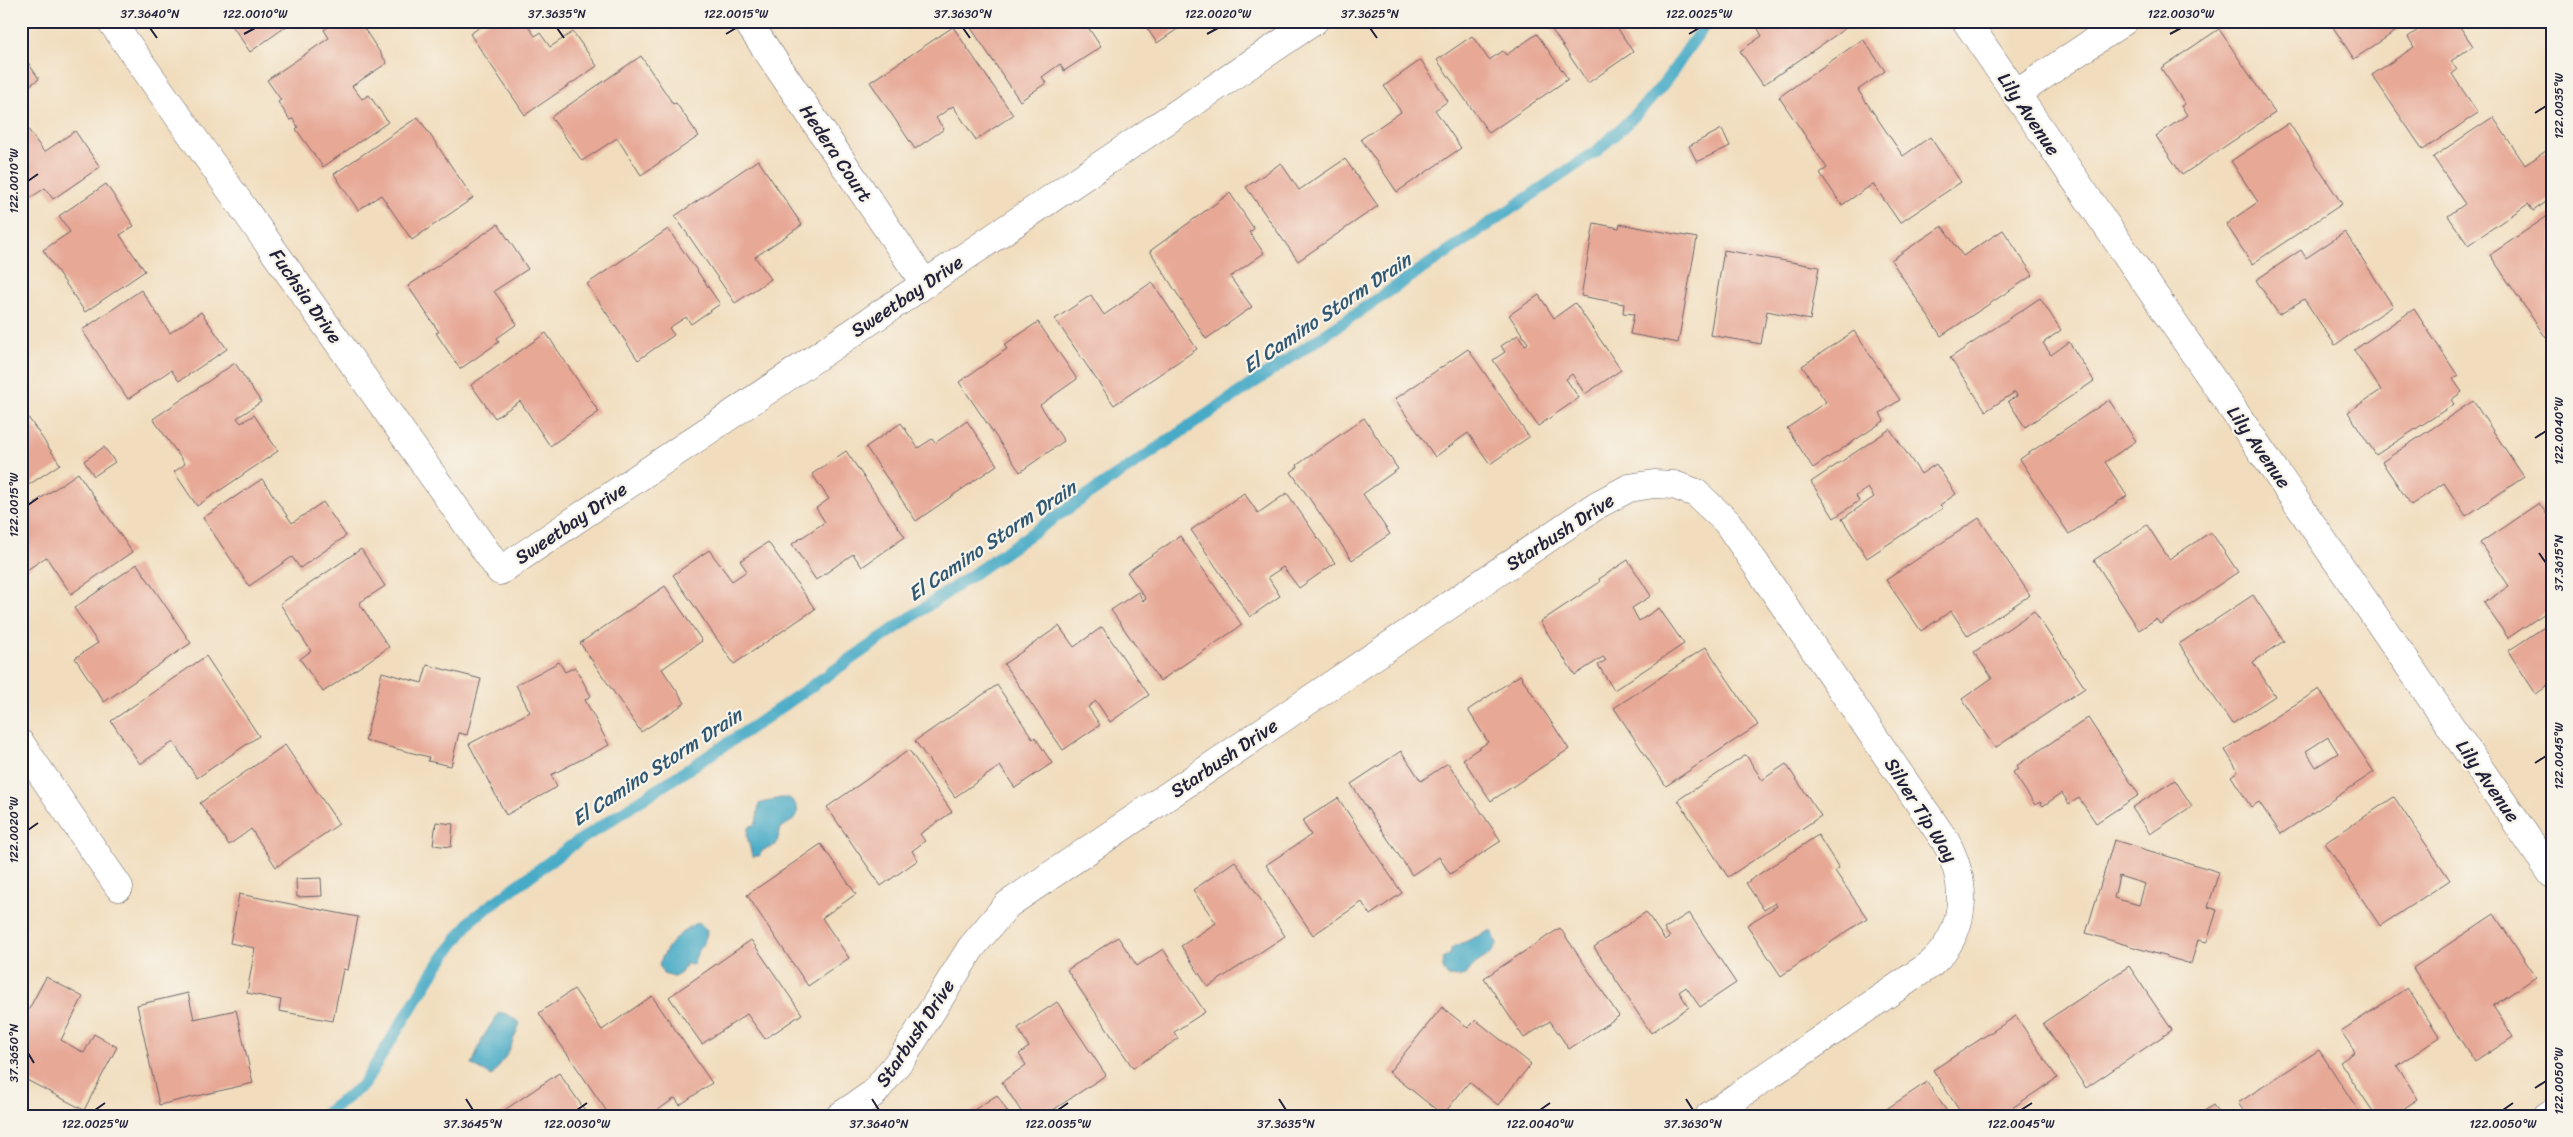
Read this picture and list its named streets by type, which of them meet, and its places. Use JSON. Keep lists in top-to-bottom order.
{
  "streets": {
    "street": [
      "Lily Avenue",
      "Hedera Court",
      "Fuchsia Drive",
      "Sweetbay Drive",
      "Starbush Drive",
      "Silver Tip Way"
    ]
  },
  "crossings": [
    ["Hedera Court", "Sweetbay Drive"],
    ["Fuchsia Drive", "Sweetbay Drive"],
    ["Starbush Drive", "Silver Tip Way"]
  ],
  "water": ["El Camino Storm Drain"],
  "coordinates": [
    "37.3640°N",
    "122.0010°W",
    "37.3635°N",
    "122.0015°W",
    "37.3630°N",
    "122.0020°W",
    "37.3625°N",
    "122.0025°W",
    "122.0030°W",
    "122.0035°W",
    "122.0040°W",
    "37.3615°N",
    "122.0045°W",
    "37.3650°N",
    "122.0050°W",
    "37.3645°N"
  ]
}
